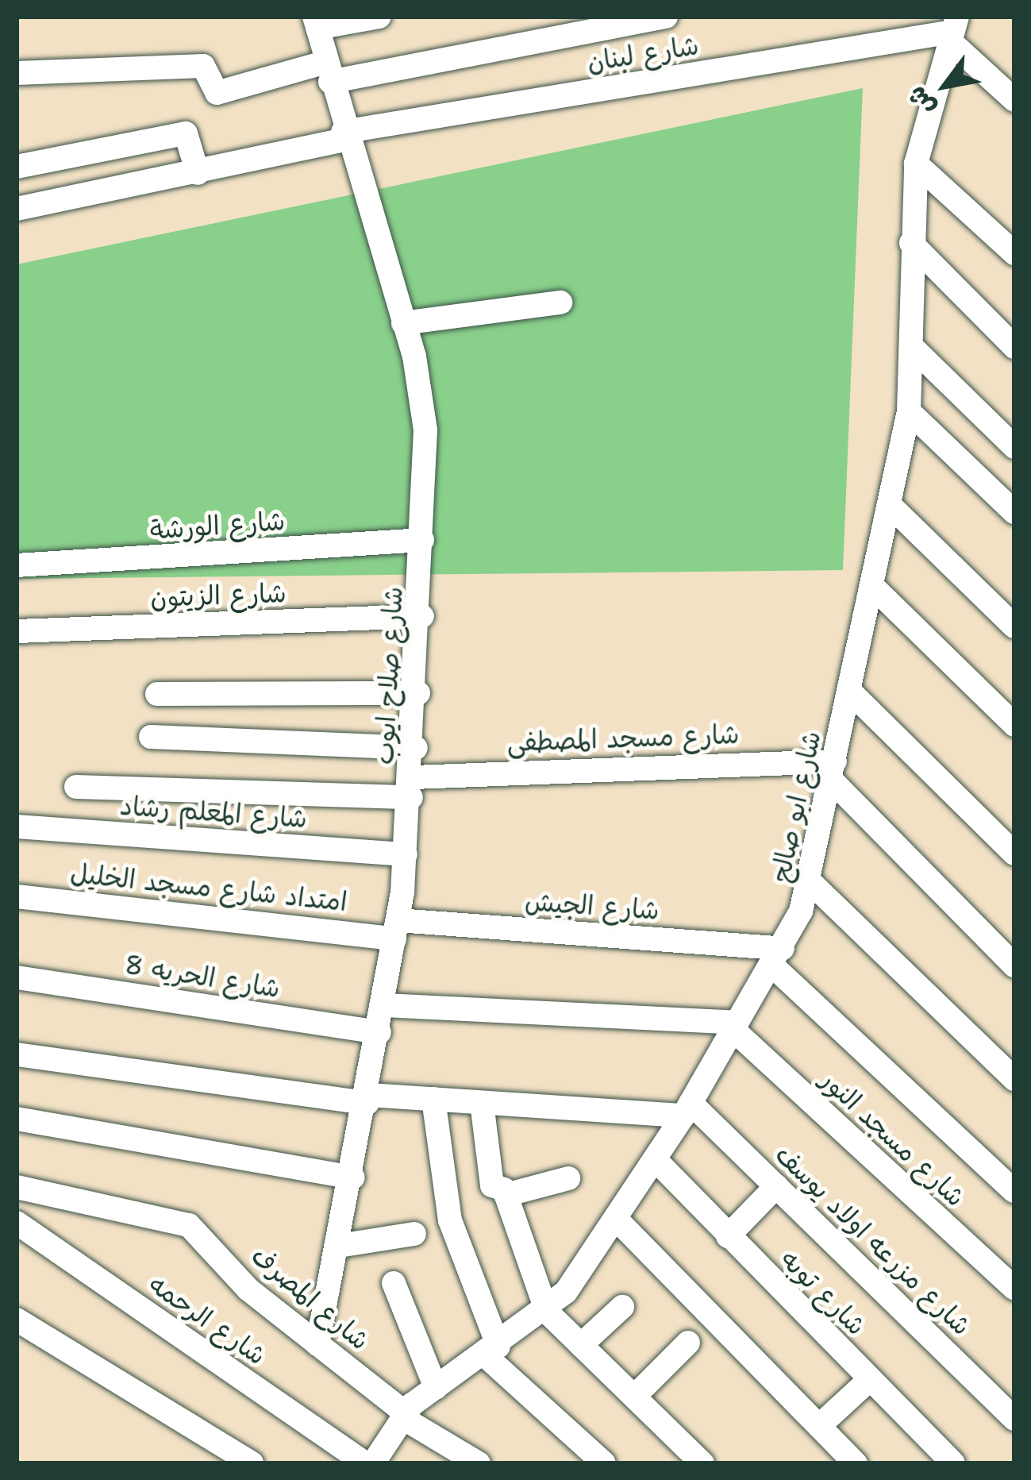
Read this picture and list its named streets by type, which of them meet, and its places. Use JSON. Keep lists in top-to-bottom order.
{
  "streets": {
    "street": [
      "شارع لبنان",
      "شارع الورشة",
      "شارع الزيتون",
      "شارع صلاح ايوب",
      "شارع مسجد المصطفى",
      "شارع ابو صالح",
      "شارع المعلم رشاد",
      "امتداد شارع مسجد الخليل",
      "شارع الجيش",
      "شارع الحريه 8",
      "شارع مسجد النور",
      "شارع مزرعه اولاد يوسف",
      "شارع توبه",
      "شارع المصرف",
      "شارع الرحمه"
    ]
  },
  "crossings": [
    ["شارع لبنان", "شارع صلاح ايوب"],
    ["شارع لبنان", "شارع ابو صالح"],
    ["شارع الورشة", "شارع صلاح ايوب"],
    ["شارع الزيتون", "شارع صلاح ايوب"],
    ["شارع صلاح ايوب", "شارع مسجد المصطفى"],
    ["شارع صلاح ايوب", "شارع المعلم رشاد"],
    ["شارع صلاح ايوب", "امتداد شارع مسجد الخليل"],
    ["شارع صلاح ايوب", "شارع الجيش"],
    ["شارع صلاح ايوب", "شارع الحريه 8"],
    ["شارع صلاح ايوب", "شارع المصرف"],
    ["شارع مسجد المصطفى", "شارع ابو صالح"],
    ["شارع ابو صالح", "شارع الجيش"],
    ["شارع ابو صالح", "شارع مسجد النور"],
    ["شارع ابو صالح", "شارع مزرعه اولاد يوسف"],
    ["شارع ابو صالح", "شارع توبه"],
    ["شارع ابو صالح", "شارع المصرف"],
    ["امتداد شارع مسجد الخليل", "شارع الجيش"]
  ],
  "north": "bottom left"
}
